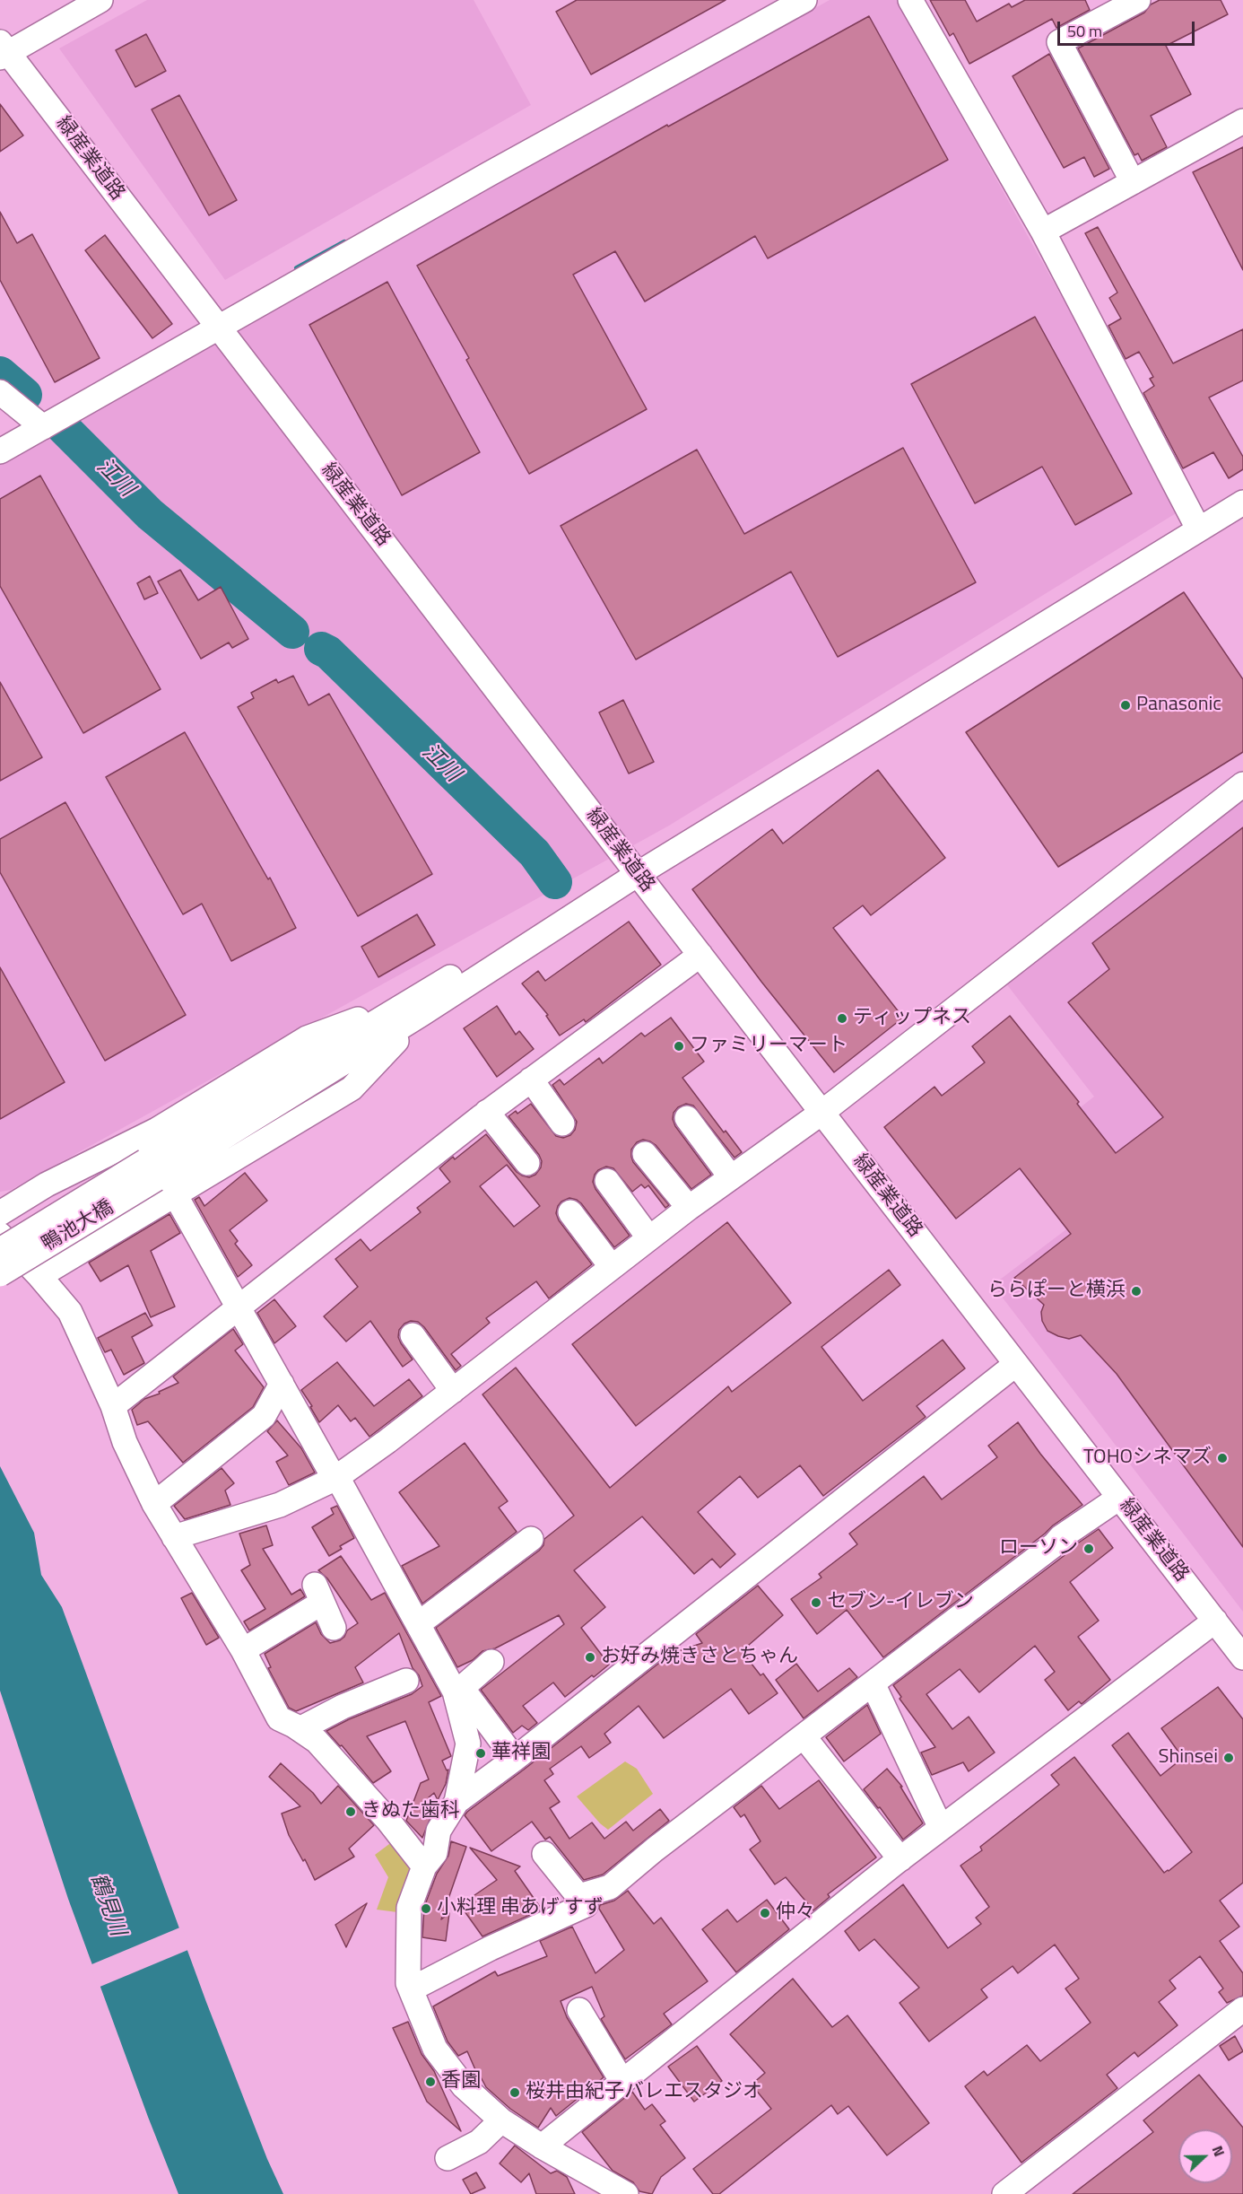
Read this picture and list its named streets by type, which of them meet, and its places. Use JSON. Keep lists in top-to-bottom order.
{
  "streets": {
    "street": ["緑産業道路", "鴨池大橋"]
  },
  "water": ["江川", "鶴見川"],
  "places": [
    "Panasonic",
    "ティップネス",
    "ファミリーマート",
    "ららぽーと横浜",
    "TOHOシネマズ",
    "ローソン",
    "セブン-イレブン",
    "お好み焼きさとちゃん",
    "華祥園",
    "Shinsei",
    "きぬた歯科",
    "小料理 串あげ すず",
    "仲々",
    "香園",
    "桜井由紀子バレエスタジオ"
  ],
  "scale_bar": "50 m",
  "north": "right"
}
